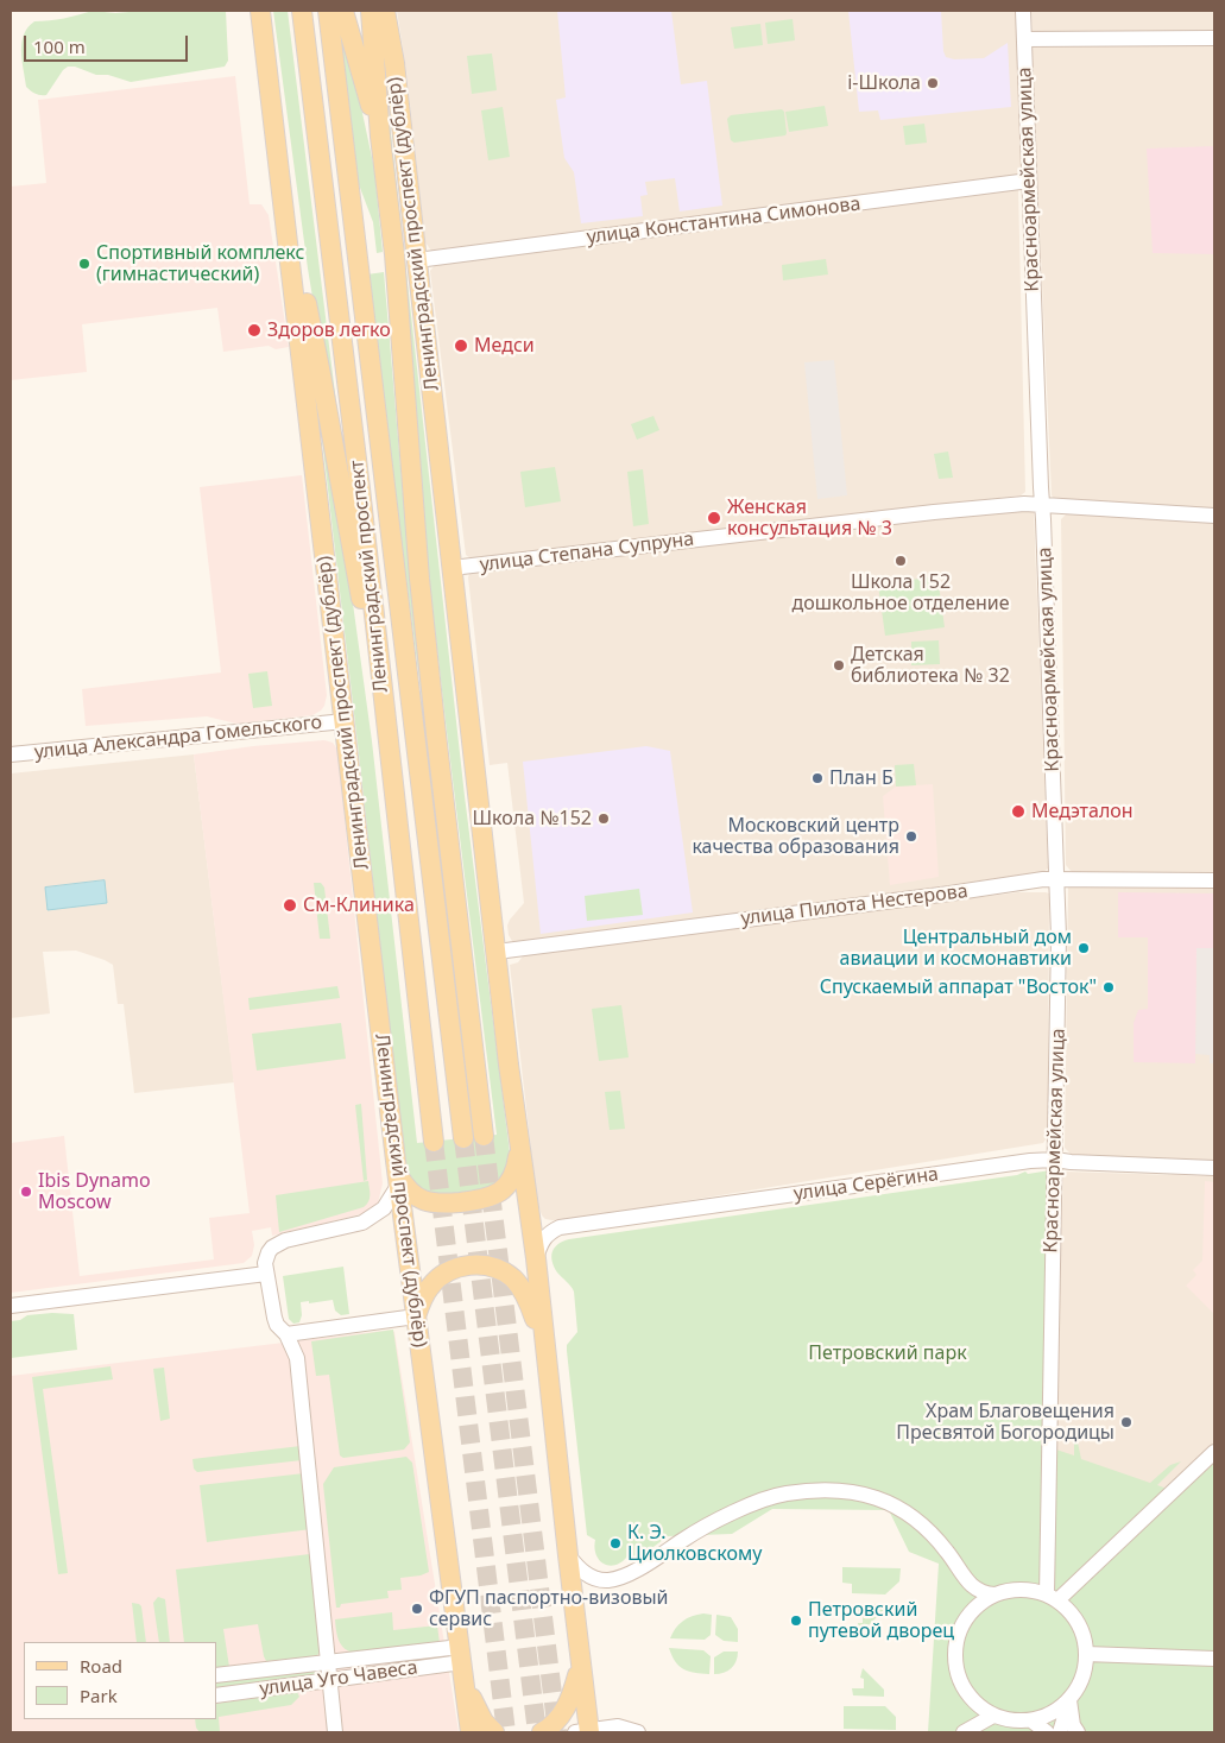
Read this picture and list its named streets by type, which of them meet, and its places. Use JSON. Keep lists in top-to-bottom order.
{
  "streets": {
    "main road": ["Ленинградский проспект (дублёр)", "Ленинградский проспект"],
    "street": [
      "Красноармейская улица",
      "улица Константина Симонова",
      "улица Степана Супруна",
      "улица Александра Гомельского",
      "улица Пилота Нестерова",
      "улица Серёгина",
      "улица Уго Чавеса"
    ]
  },
  "crossings": [
    ["Красноармейская улица", "улица Константина Симонова"],
    ["Красноармейская улица", "улица Степана Супруна"],
    ["Красноармейская улица", "улица Пилота Нестерова"],
    ["Красноармейская улица", "улица Серёгина"],
    ["улица Константина Симонова", "Ленинградский проспект (дублёр)"],
    ["Ленинградский проспект (дублёр)", "улица Степана Супруна"],
    ["Ленинградский проспект (дублёр)", "улица Александра Гомельского"],
    ["Ленинградский проспект (дублёр)", "улица Пилота Нестерова"],
    ["Ленинградский проспект (дублёр)", "улица Серёгина"],
    ["Ленинградский проспект (дублёр)", "улица Уго Чавеса"]
  ],
  "parks": ["Петровский парк"],
  "places": [
    "i-Школа",
    "Спортивный комплекс (гимнастический)",
    "Здоров легко",
    "Медси",
    "Женская консультация № 3",
    "Школа 152 дошкольное отделение",
    "Детская библиотека № 32",
    "План Б",
    "Медэталон",
    "Школа №152",
    "Московский центр качества образования",
    "См-Клиника",
    "Центральный дом авиации и космонавтики",
    "Спускаемый аппарат \"Восток\"",
    "Ibis Dynamo Moscow",
    "Храм Благовещения Пресвятой Богородицы",
    "К. Э. Циолковскому",
    "ФГУП паспортно-визовый сервис",
    "Петровский путевой дворец"
  ],
  "legend": ["Road", "Park"],
  "scale_bar": "100 m"
}
